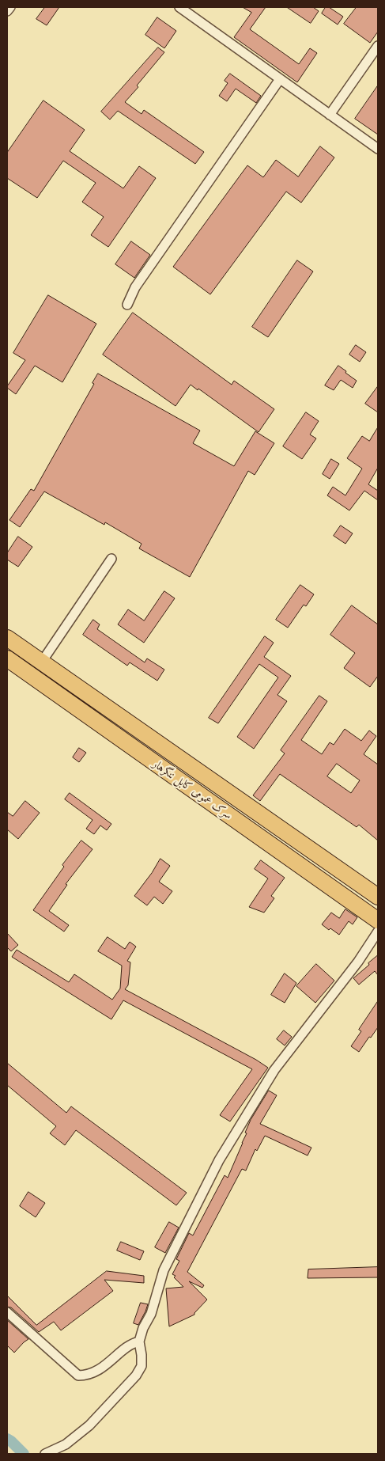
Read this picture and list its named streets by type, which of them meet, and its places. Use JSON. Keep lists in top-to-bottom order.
{
  "streets": {
    "highway": ["سرک عمومی کابل ننگرهار"]
  }
}
